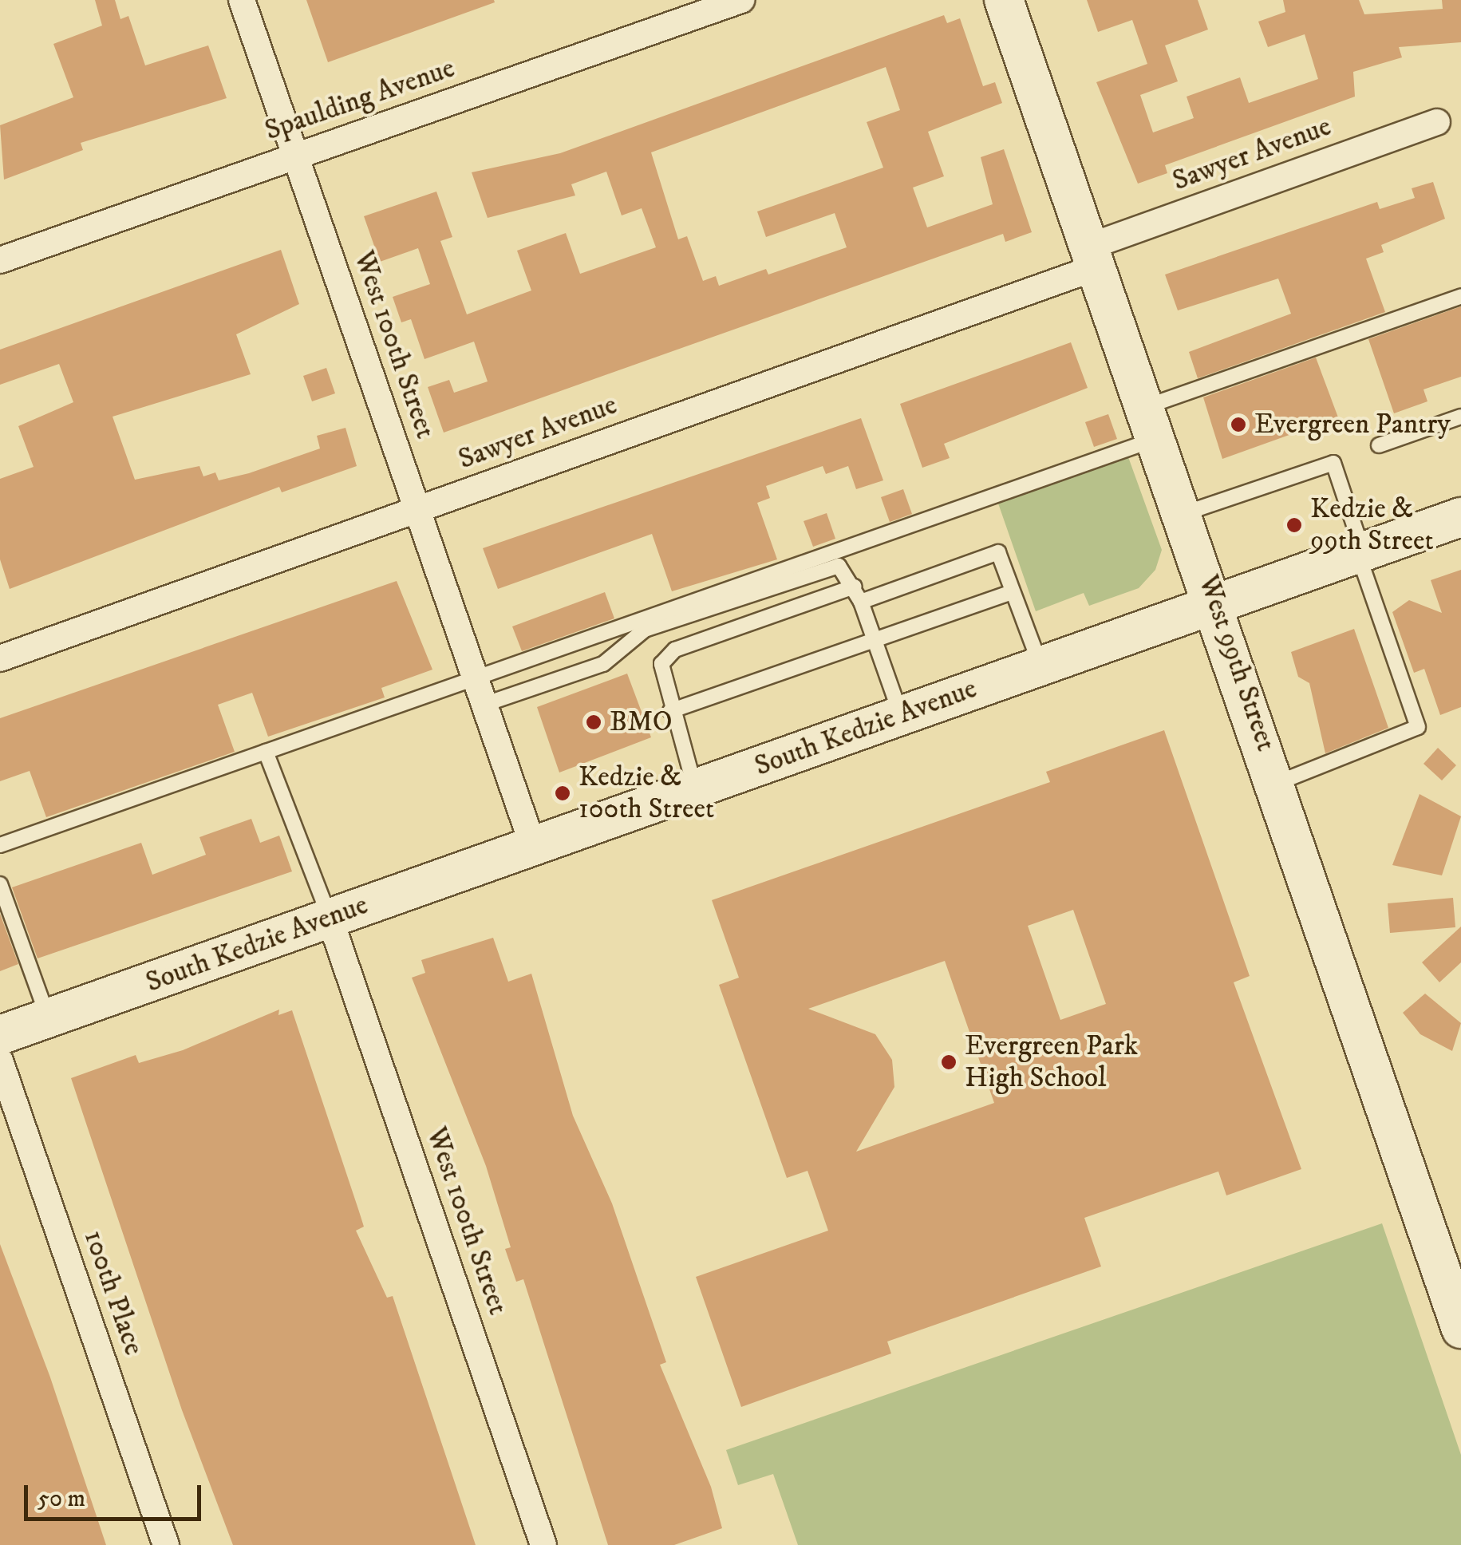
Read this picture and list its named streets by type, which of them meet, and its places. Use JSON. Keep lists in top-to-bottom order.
{
  "streets": {
    "main road": ["West 99th Street", "South Kedzie Avenue"],
    "street": [
      "Spaulding Avenue",
      "Sawyer Avenue",
      "West 100th Street",
      "100th Place"
    ]
  },
  "crossings": [
    ["Spaulding Avenue", "West 100th Street"],
    ["Sawyer Avenue", "West 100th Street"],
    ["Sawyer Avenue", "West 99th Street"],
    ["West 100th Street", "South Kedzie Avenue"],
    ["West 99th Street", "South Kedzie Avenue"]
  ],
  "places": [
    "Evergreen Pantry",
    "Kedzie & 99th Street",
    "BMO",
    "Kedzie & 100th Street",
    "Evergreen Park High School"
  ],
  "scale_bar": "50 m"
}
